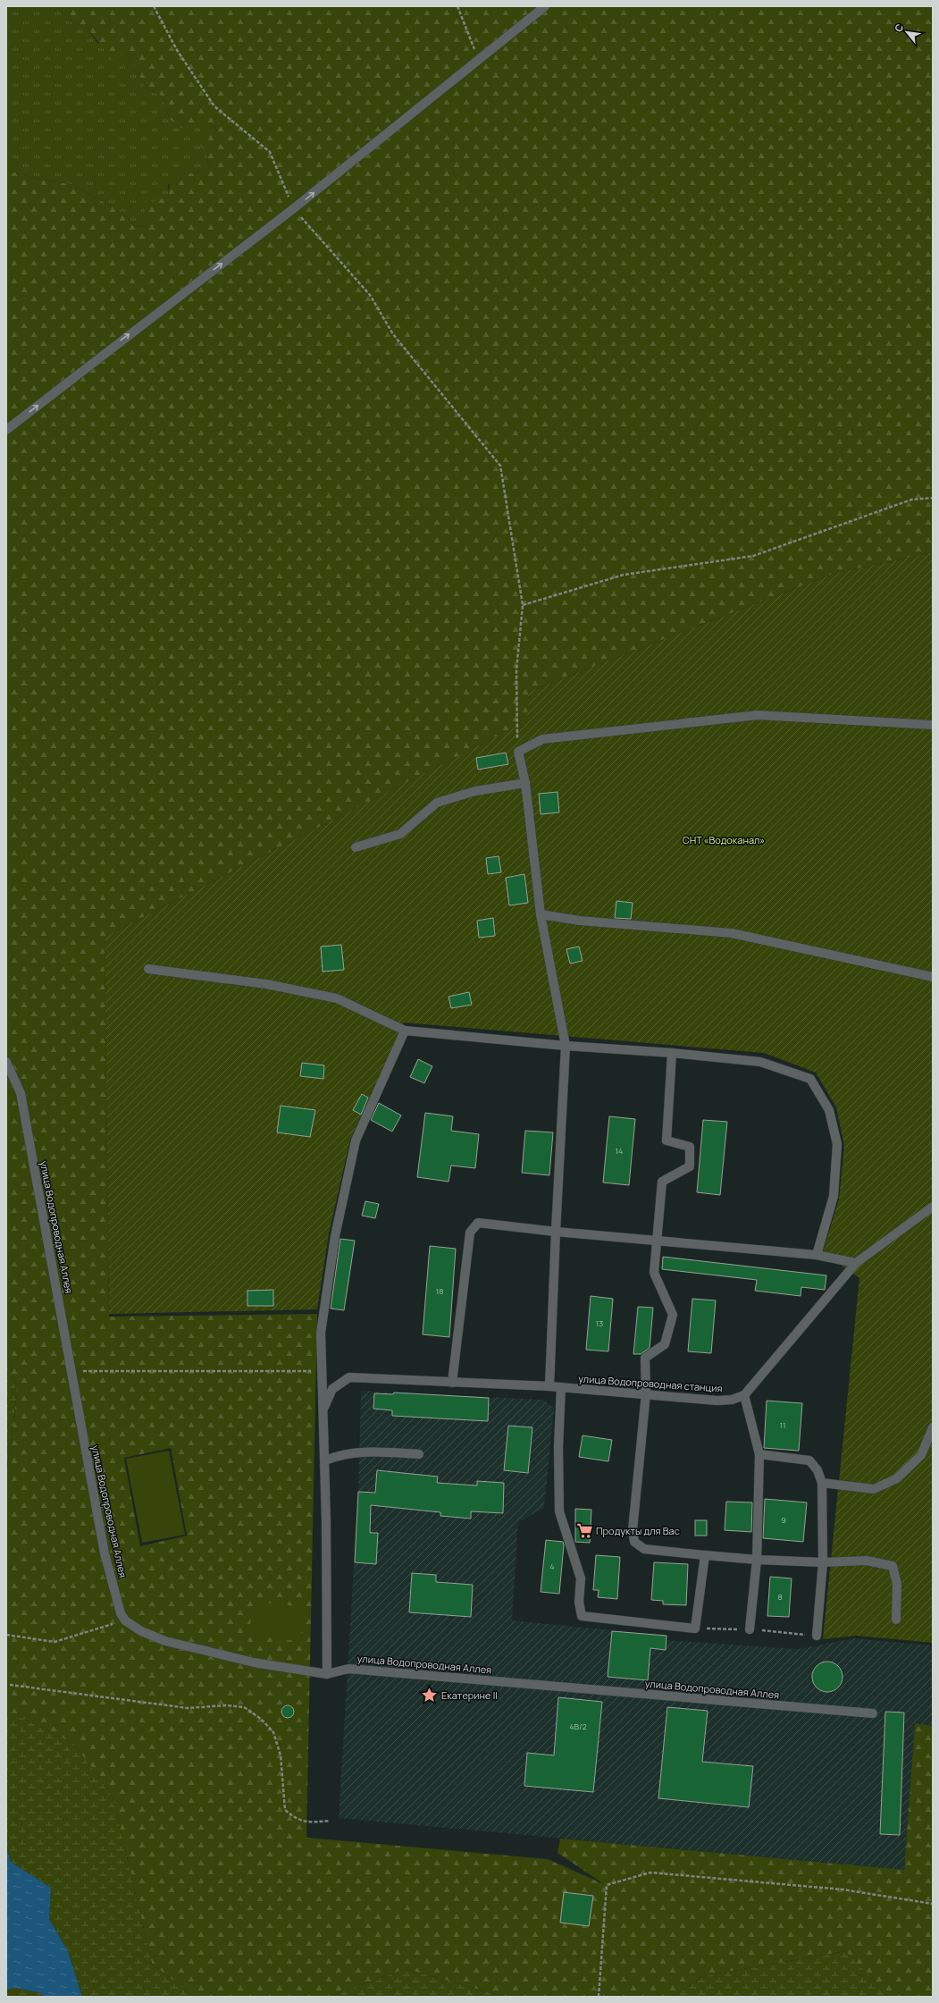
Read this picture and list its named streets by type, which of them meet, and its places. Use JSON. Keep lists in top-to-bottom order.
{
  "streets": {
    "street": ["улица Водопроводная Аллея", "улица Водопроводная станция"]
  },
  "parks": ["СНТ «Водоканал»"],
  "places": {
    "supermarket": ["Продукты для Вас"],
    "place": ["Екатерине II"]
  },
  "house_numbers": [
    "14",
    "18",
    "13",
    "11",
    "9",
    "4",
    "8",
    "4В/2"
  ],
  "north": "top left"
}
